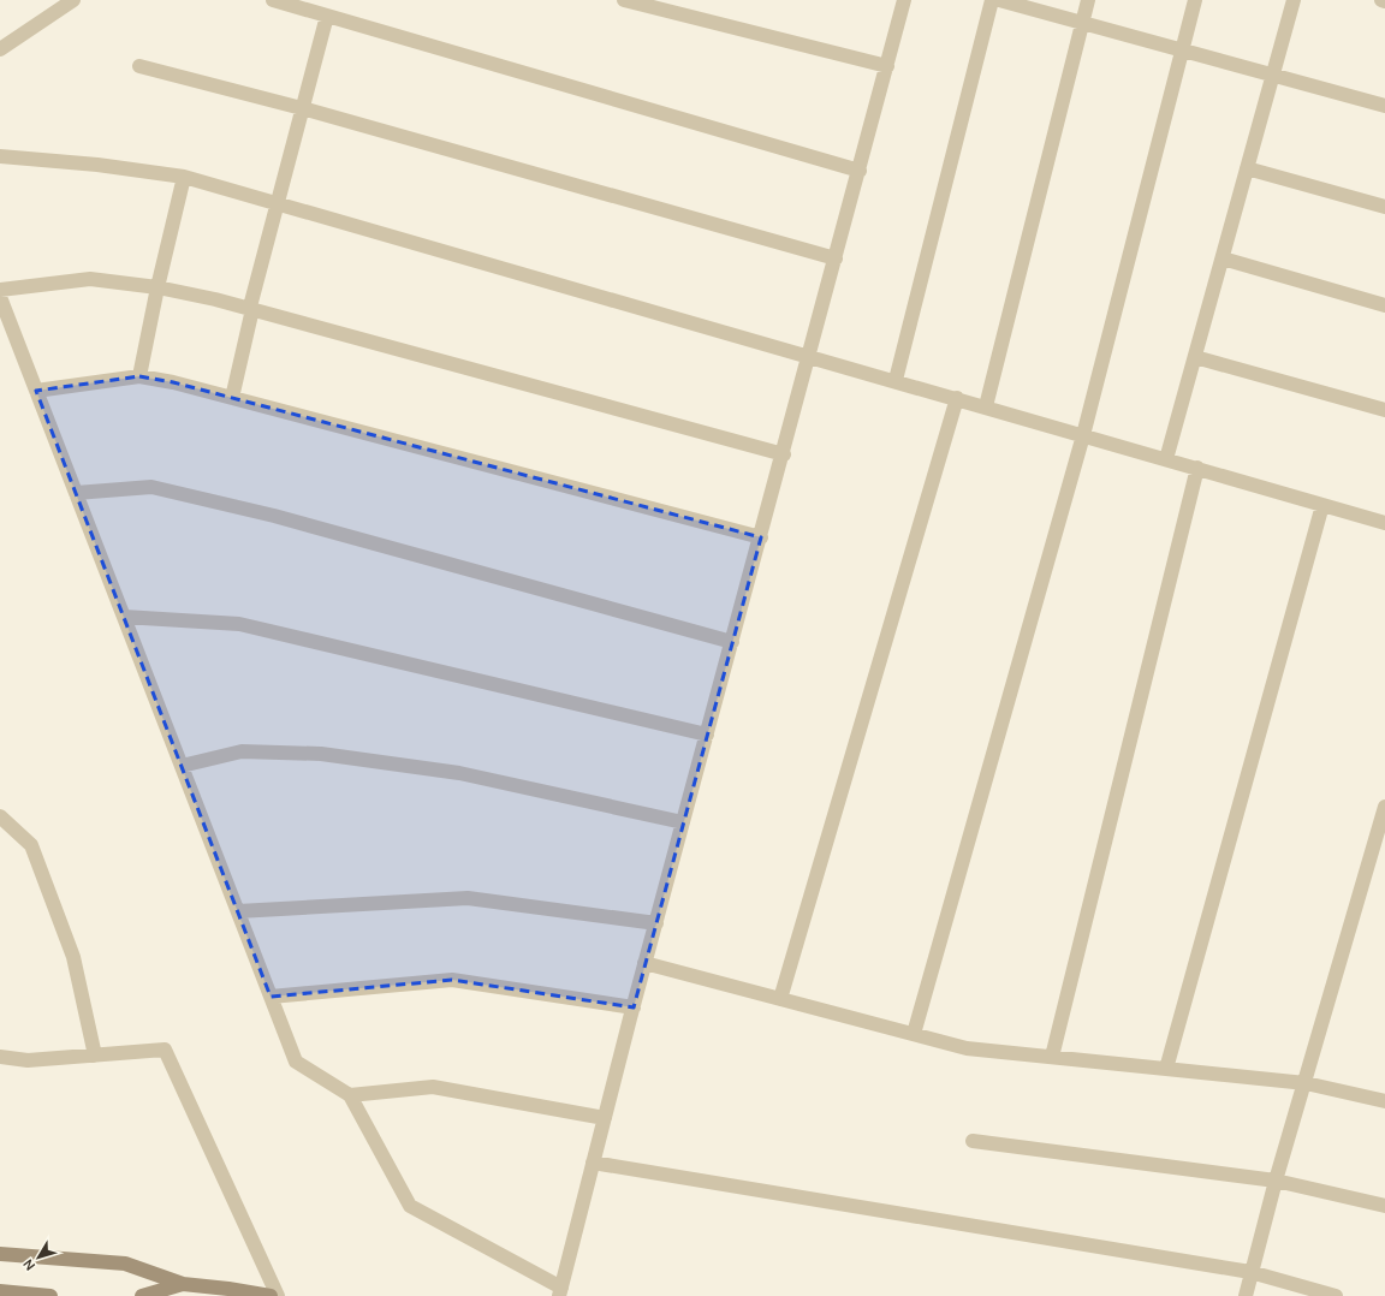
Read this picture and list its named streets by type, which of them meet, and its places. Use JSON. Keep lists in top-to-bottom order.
{
  "north": "bottom left"
}
